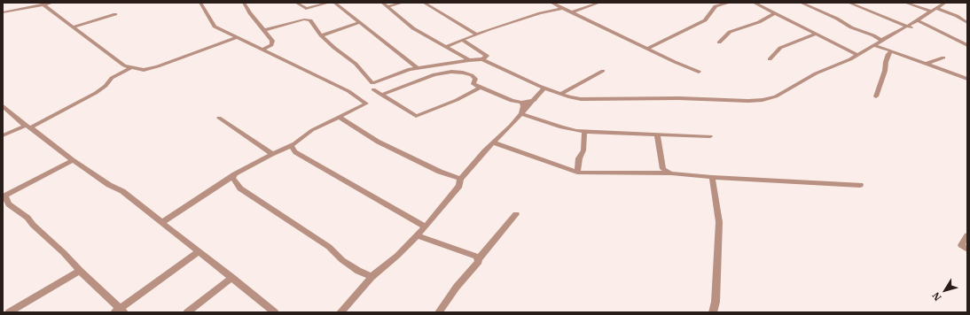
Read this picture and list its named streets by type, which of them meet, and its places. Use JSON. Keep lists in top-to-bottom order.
{
  "north": "bottom left"
}
